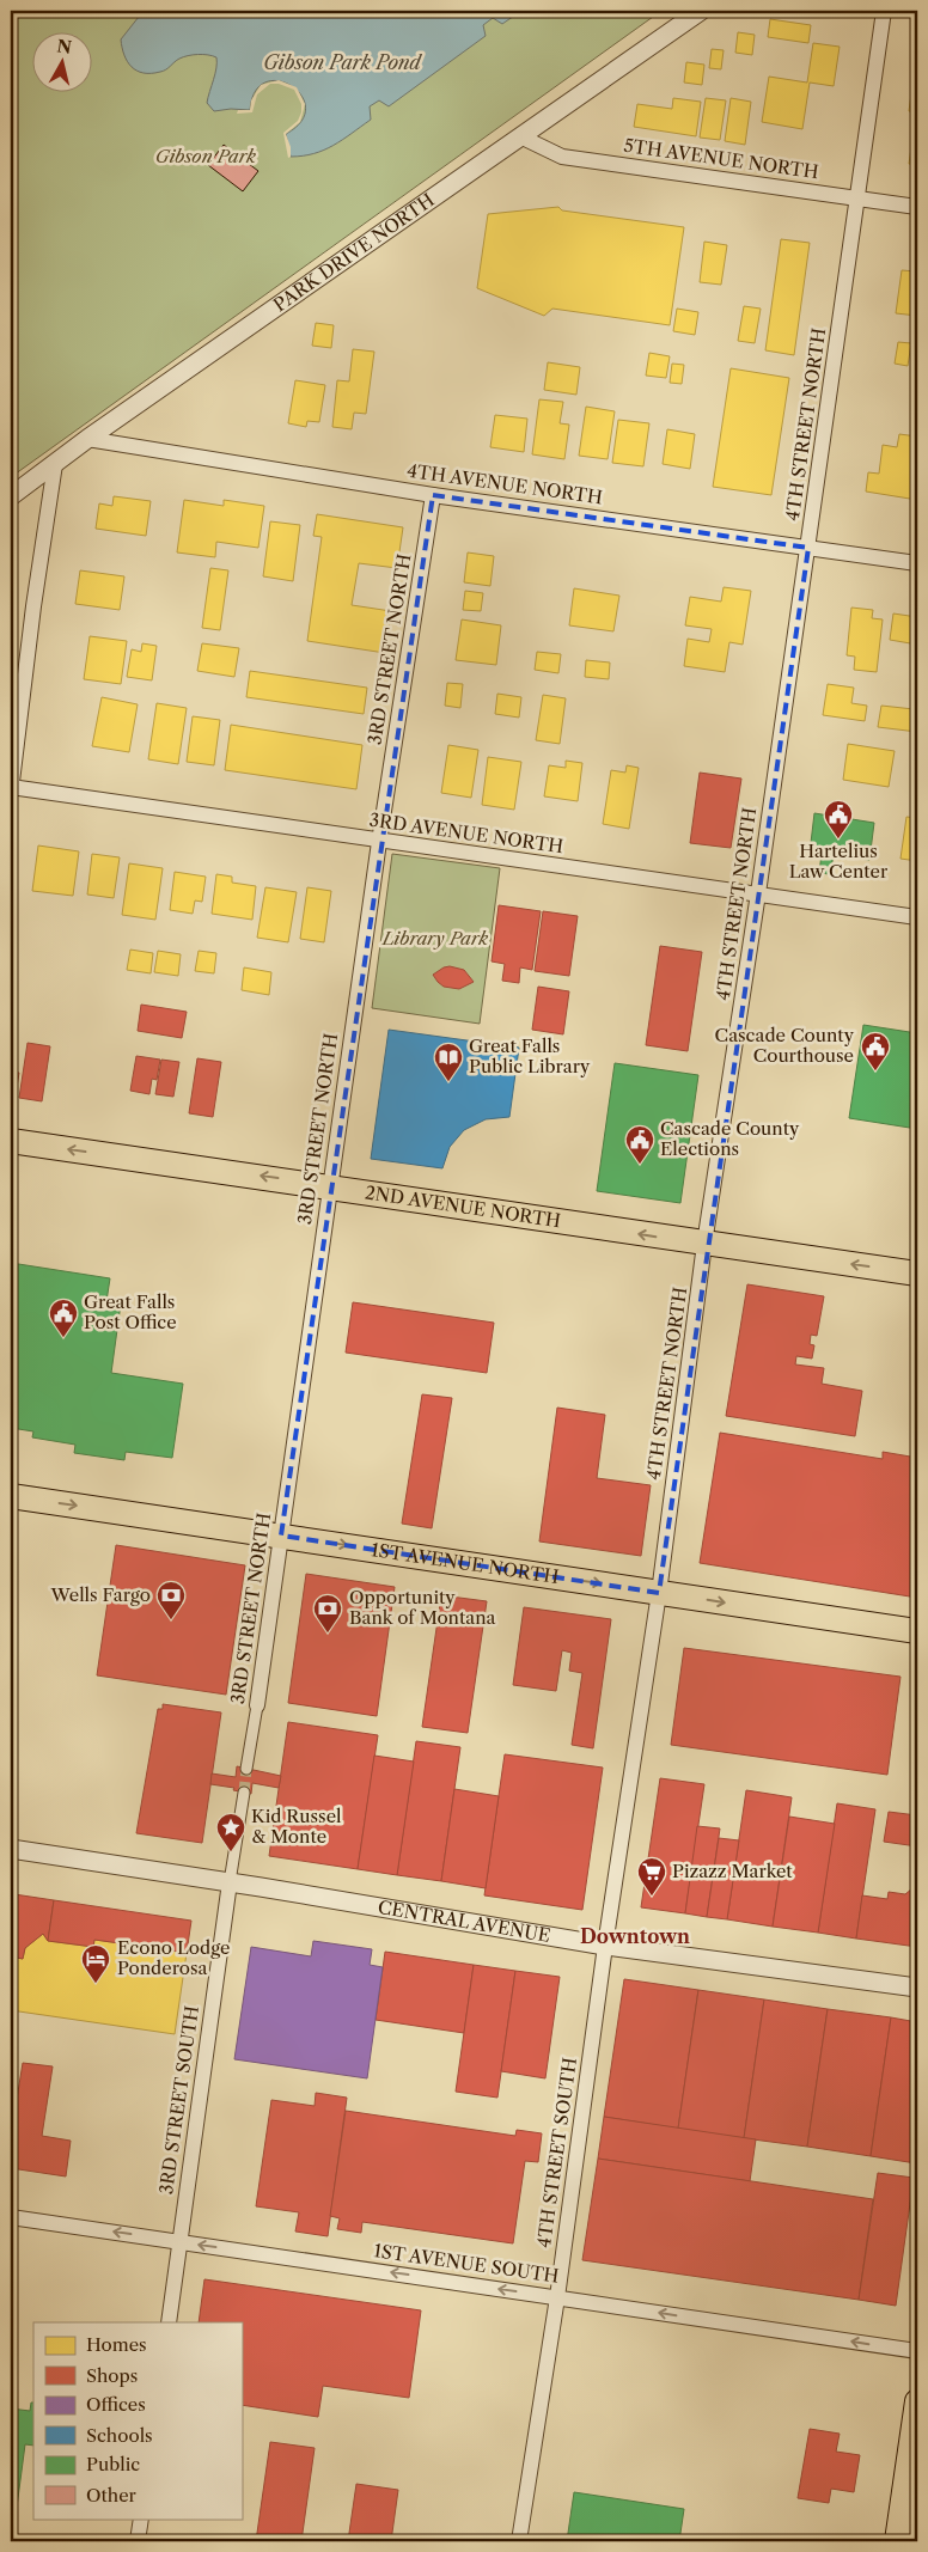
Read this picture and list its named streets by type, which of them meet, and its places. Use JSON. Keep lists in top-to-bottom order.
{
  "streets": {
    "main road": ["2ND AVENUE NORTH", "1ST AVENUE NORTH"],
    "street": [
      "5TH AVENUE NORTH",
      "PARK DRIVE NORTH",
      "4TH STREET NORTH",
      "4TH AVENUE NORTH",
      "3RD STREET NORTH",
      "3RD AVENUE NORTH",
      "CENTRAL AVENUE",
      "3RD STREET SOUTH",
      "4TH STREET SOUTH",
      "1ST AVENUE SOUTH"
    ]
  },
  "crossings": [
    ["5TH AVENUE NORTH", "PARK DRIVE NORTH"],
    ["5TH AVENUE NORTH", "4TH STREET NORTH"],
    ["PARK DRIVE NORTH", "4TH AVENUE NORTH"],
    ["4TH STREET NORTH", "4TH AVENUE NORTH"],
    ["4TH STREET NORTH", "3RD AVENUE NORTH"],
    ["4TH STREET NORTH", "2ND AVENUE NORTH"],
    ["4TH STREET NORTH", "1ST AVENUE NORTH"],
    ["4TH STREET NORTH", "CENTRAL AVENUE"],
    ["4TH STREET NORTH", "4TH STREET SOUTH"],
    ["4TH AVENUE NORTH", "3RD STREET NORTH"],
    ["3RD STREET NORTH", "3RD AVENUE NORTH"],
    ["3RD STREET NORTH", "2ND AVENUE NORTH"],
    ["3RD STREET NORTH", "1ST AVENUE NORTH"],
    ["CENTRAL AVENUE", "3RD STREET SOUTH"],
    ["CENTRAL AVENUE", "4TH STREET SOUTH"],
    ["3RD STREET SOUTH", "1ST AVENUE SOUTH"],
    ["4TH STREET SOUTH", "1ST AVENUE SOUTH"]
  ],
  "one_way": ["2ND AVENUE NORTH", "1ST AVENUE NORTH", "1ST AVENUE SOUTH"],
  "districts": ["Downtown"],
  "water": ["Gibson Park Pond"],
  "parks": ["Gibson Park", "Library Park"],
  "places": {
    "public building": [
      "Hartelius Law Center",
      "Cascade County Courthouse",
      "Cascade County Elections",
      "Great Falls Post Office"
    ],
    "library": ["Great Falls Public Library"],
    "bank": ["Wells Fargo", "Opportunity Bank of Montana"],
    "place": ["Kid Russel & Monte"],
    "supermarket": ["Pizazz Market"],
    "hotel": ["Econo Lodge Ponderosa"]
  },
  "legend": [
    "Homes",
    "Shops",
    "Offices",
    "Schools",
    "Public",
    "Other"
  ],
  "north": "top"
}
